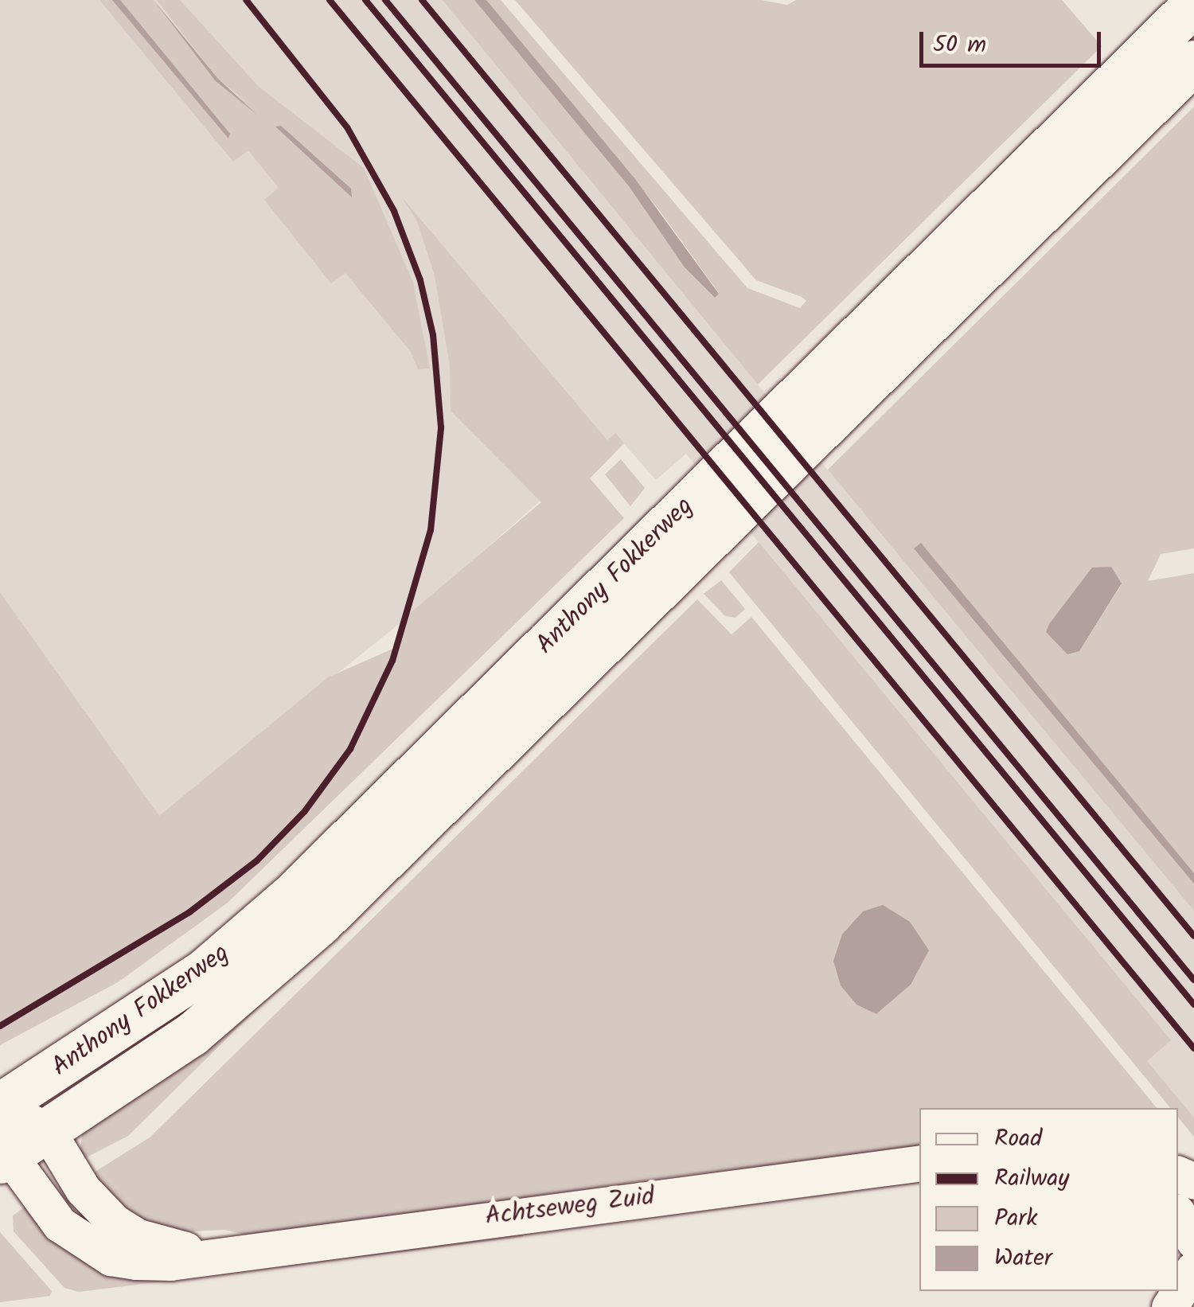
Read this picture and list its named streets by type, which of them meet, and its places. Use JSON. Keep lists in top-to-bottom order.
{
  "streets": {
    "main road": ["Anthony Fokkerweg"],
    "street": ["Achtseweg Zuid"]
  },
  "crossings": [
    ["Anthony Fokkerweg", "Achtseweg Zuid"]
  ],
  "legend": [
    "Road",
    "Railway",
    "Park",
    "Water"
  ],
  "scale_bar": "50 m"
}
